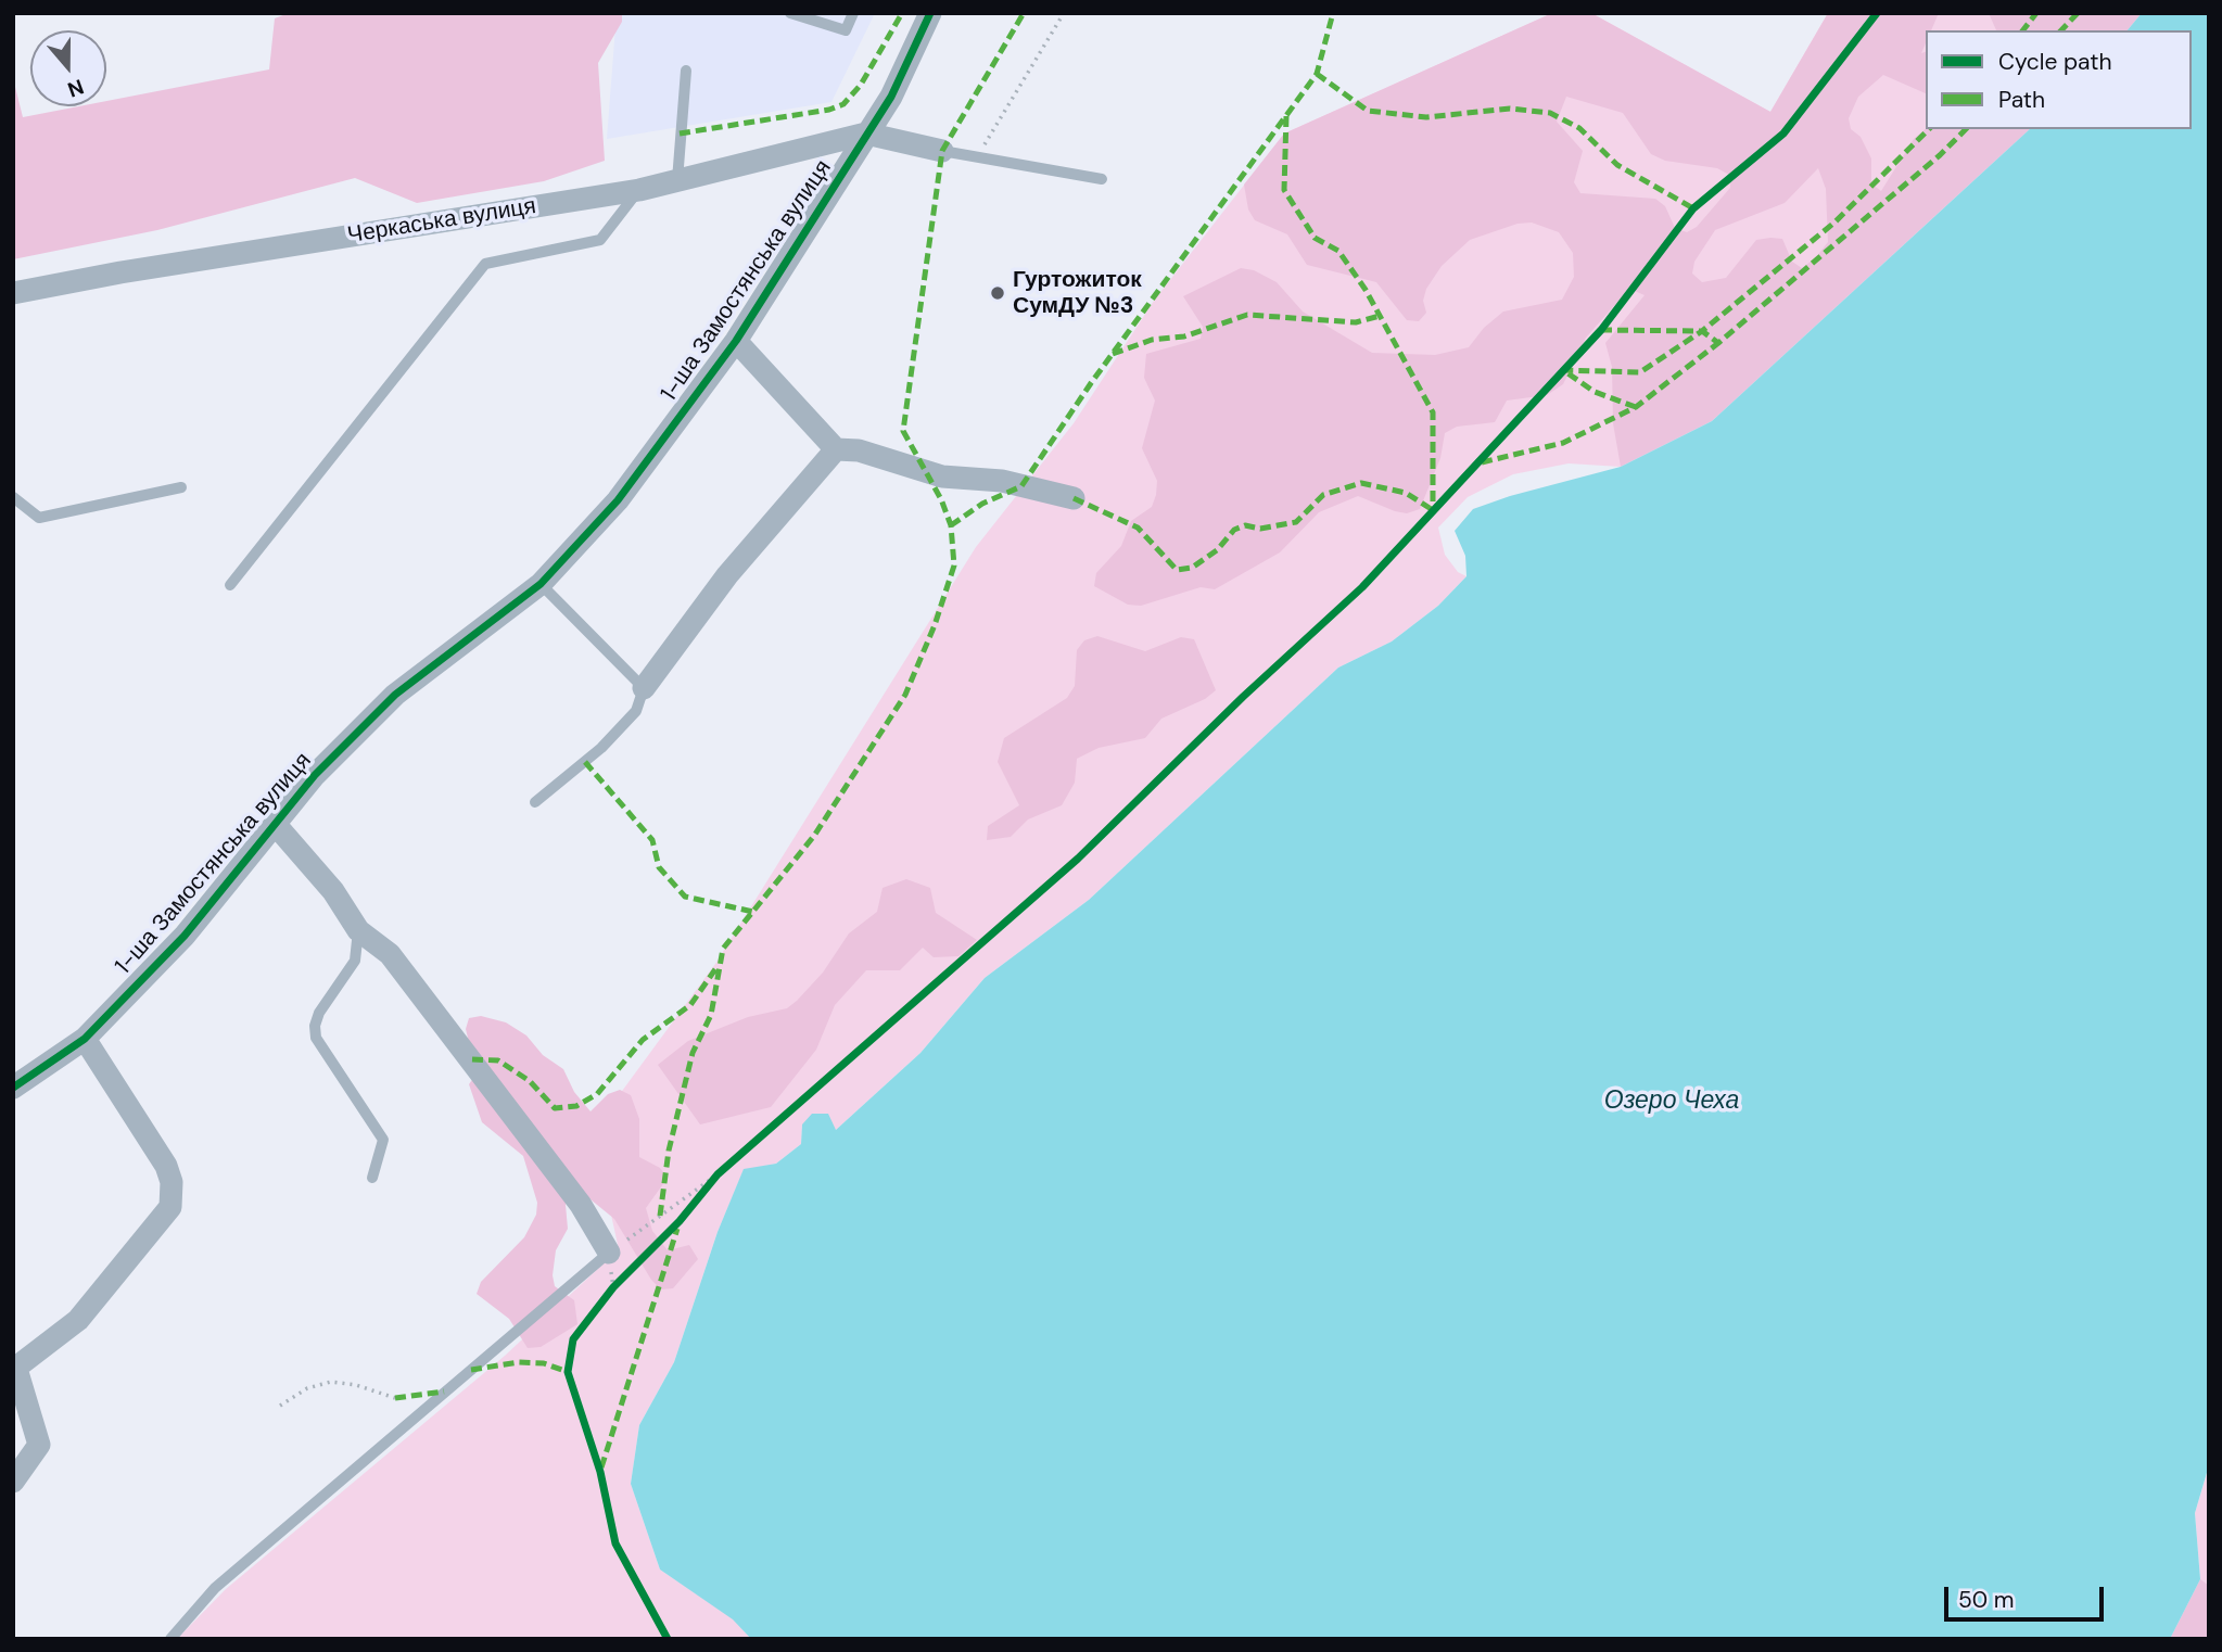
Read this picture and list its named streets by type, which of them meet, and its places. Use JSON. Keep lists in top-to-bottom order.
{
  "streets": {
    "street": ["Черкаська вулиця", "1-ша Замостянська вулиця"]
  },
  "crossings": [
    ["Черкаська вулиця", "1-ша Замостянська вулиця"]
  ],
  "water": ["Озеро Чеха"],
  "places": ["Гуртожиток СумДУ №3"],
  "legend": ["Cycle path", "Path"],
  "scale_bar": "50 m",
  "north": "bottom"
}
